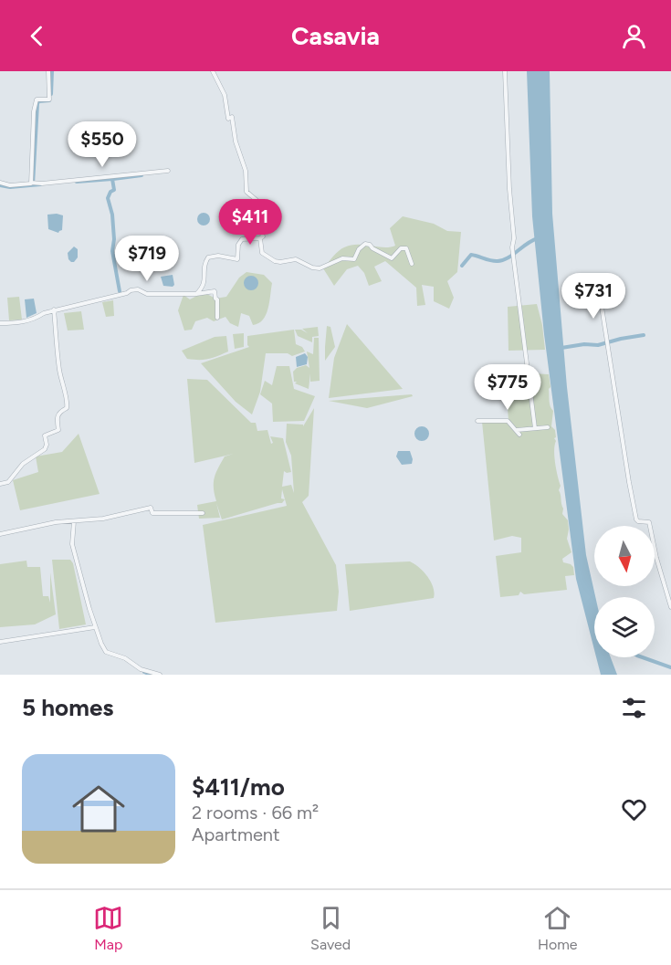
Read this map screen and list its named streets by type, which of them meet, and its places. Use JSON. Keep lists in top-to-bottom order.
{
  "north": "bottom",
  "page": {
    "header": "Casavia",
    "price": [
      "$550",
      "$411",
      "$719",
      "$731",
      "$775"
    ],
    "heading": "5 homes",
    "list": [
      {
        "name": "$411/mo",
        "note": "2 rooms · 66 m² · Apartment"
      }
    ],
    "tabs": ["Map", "Saved", "Home"]
  }
}
